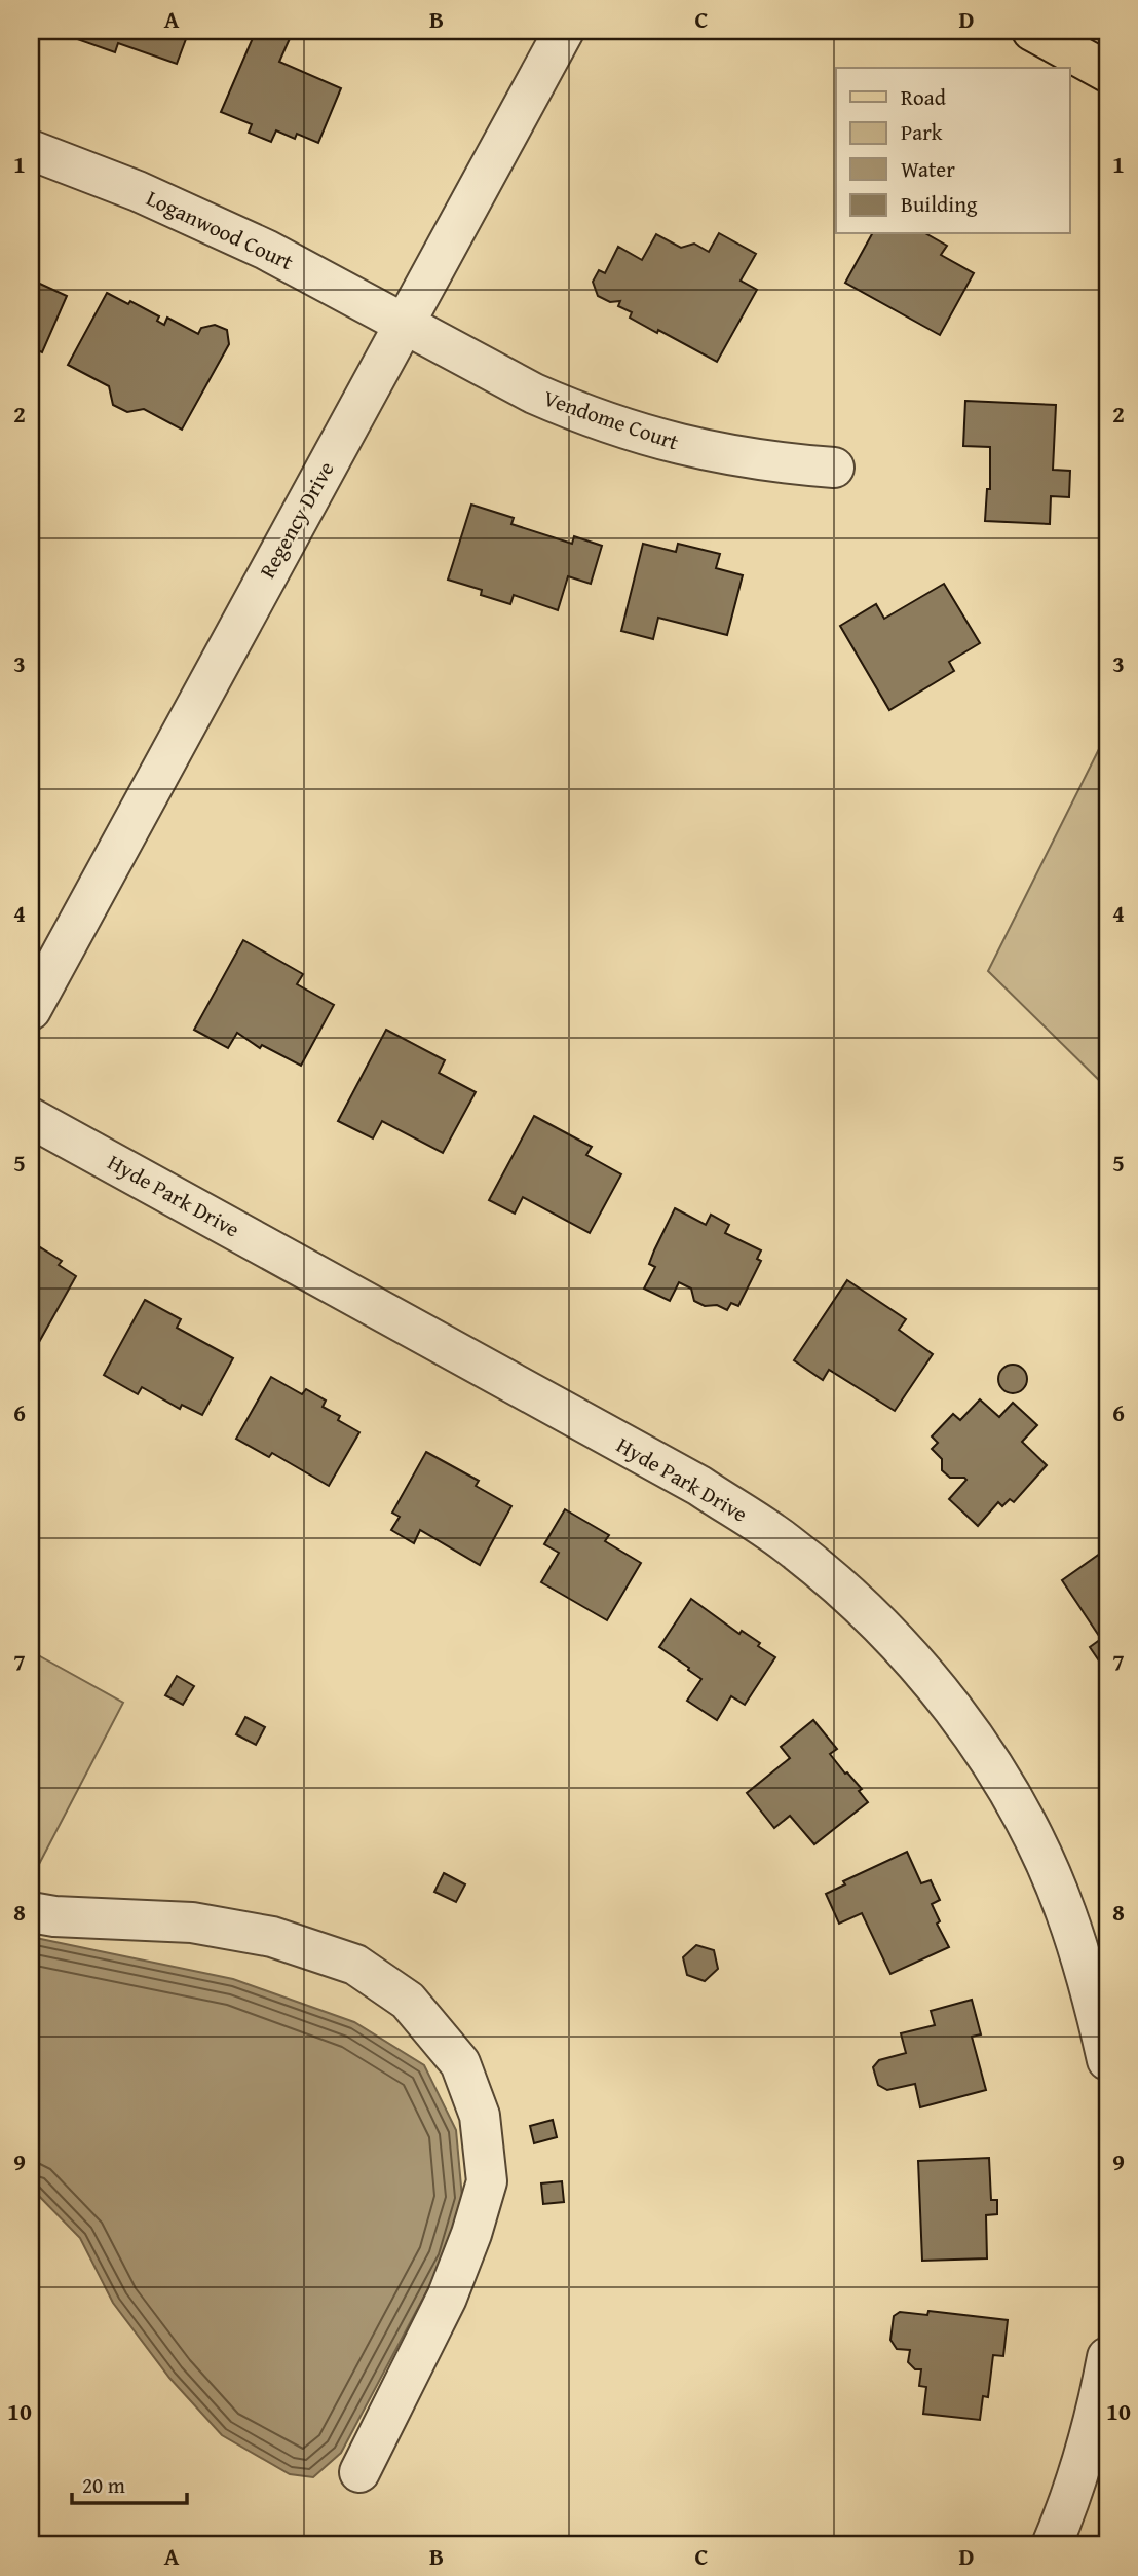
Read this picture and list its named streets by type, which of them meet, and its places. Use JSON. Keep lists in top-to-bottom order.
{
  "streets": {
    "street": [
      "Loganwood Court",
      "Vendome Court",
      "Regency Drive",
      "Hyde Park Drive"
    ]
  },
  "crossings": [
    ["Loganwood Court", "Vendome Court"],
    ["Loganwood Court", "Regency Drive"],
    ["Vendome Court", "Regency Drive"]
  ],
  "legend": [
    "Road",
    "Park",
    "Water",
    "Building"
  ],
  "scale_bar": "20 m",
  "grid": {
    "columns": [
      "A",
      "B",
      "C",
      "D"
    ],
    "rows": [
      "1",
      "2",
      "3",
      "4",
      "5",
      "6",
      "7",
      "8",
      "9",
      "10"
    ]
  }
}
